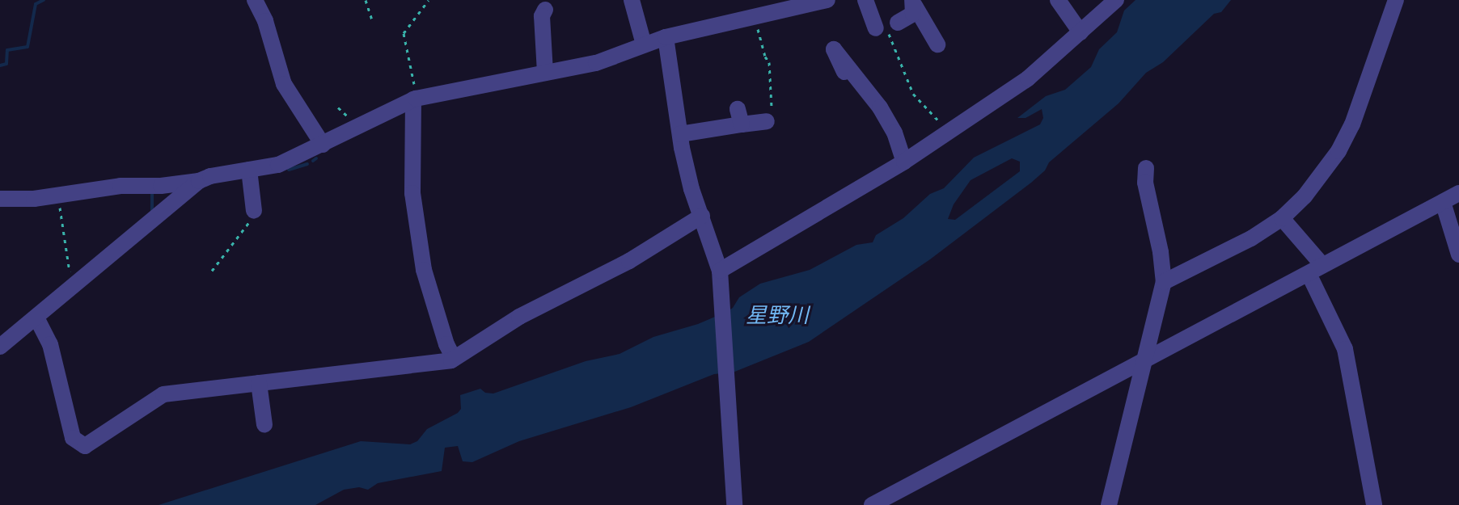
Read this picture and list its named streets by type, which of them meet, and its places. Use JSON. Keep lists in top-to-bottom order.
{
  "water": ["星野川"]
}
